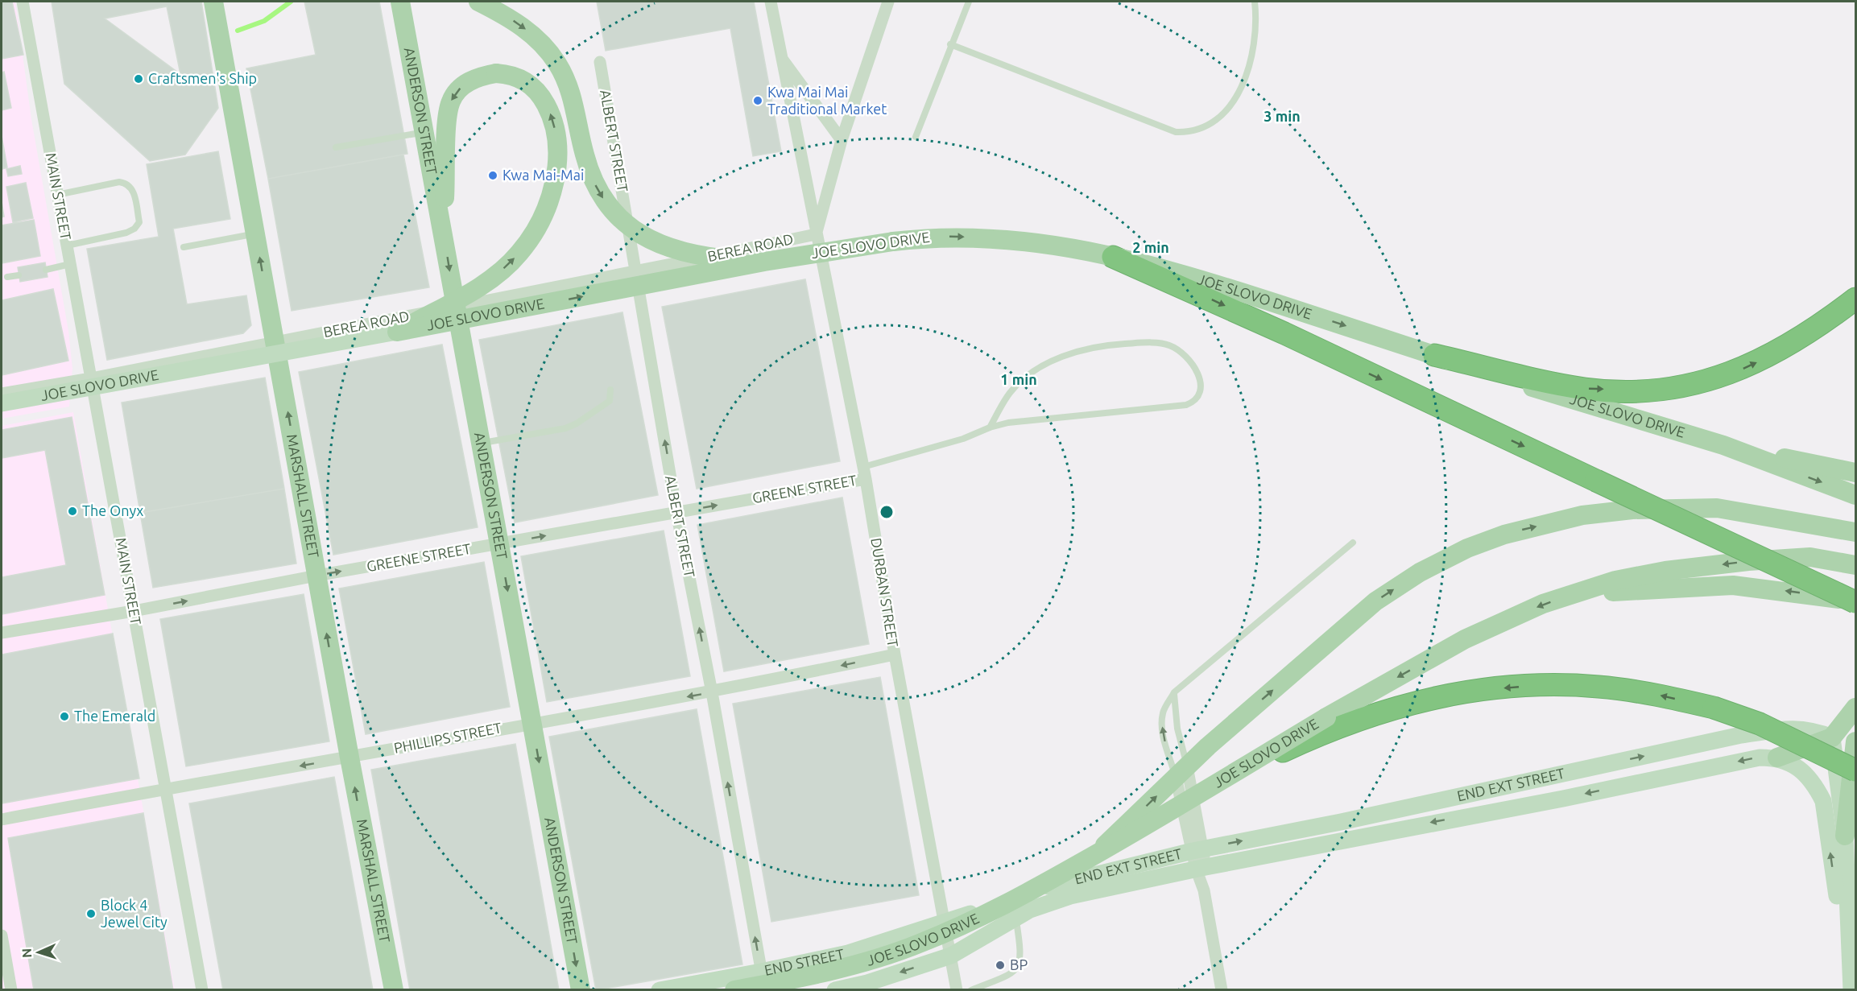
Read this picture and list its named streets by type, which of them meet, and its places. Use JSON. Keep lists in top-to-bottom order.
{
  "streets": {
    "main road": ["ANDERSON STREET", "JOE SLOVO DRIVE", "MARSHALL STREET"],
    "street": [
      "ALBERT STREET",
      "MAIN STREET",
      "BEREA ROAD",
      "GREENE STREET",
      "DURBAN STREET",
      "PHILLIPS STREET",
      "END EXT STREET",
      "END STREET"
    ]
  },
  "crossings": [
    ["ANDERSON STREET", "BEREA ROAD"],
    ["ANDERSON STREET", "GREENE STREET"],
    ["ANDERSON STREET", "PHILLIPS STREET"],
    ["ALBERT STREET", "JOE SLOVO DRIVE"],
    ["ALBERT STREET", "BEREA ROAD"],
    ["ALBERT STREET", "GREENE STREET"],
    ["ALBERT STREET", "PHILLIPS STREET"],
    ["ALBERT STREET", "END STREET"],
    ["MAIN STREET", "BEREA ROAD"],
    ["MAIN STREET", "GREENE STREET"],
    ["MAIN STREET", "PHILLIPS STREET"],
    ["JOE SLOVO DRIVE", "END STREET"],
    ["BEREA ROAD", "MARSHALL STREET"],
    ["BEREA ROAD", "DURBAN STREET"],
    ["GREENE STREET", "MARSHALL STREET"],
    ["GREENE STREET", "DURBAN STREET"],
    ["MARSHALL STREET", "PHILLIPS STREET"],
    ["DURBAN STREET", "PHILLIPS STREET"],
    ["DURBAN STREET", "END EXT STREET"],
    ["DURBAN STREET", "END STREET"],
    ["END EXT STREET", "END STREET"]
  ],
  "one_way": [
    "ANDERSON STREET",
    "ALBERT STREET",
    "GREENE STREET",
    "MARSHALL STREET",
    "PHILLIPS STREET"
  ],
  "places": [
    "Craftsmen's Ship",
    "Kwa Mai Mai Traditional Market",
    "Kwa Mai-Mai",
    "The Onyx",
    "The Emerald",
    "Block 4 Jewel City",
    "BP"
  ],
  "north": "left",
  "rings": ["3 min", "2 min", "1 min"]
}
